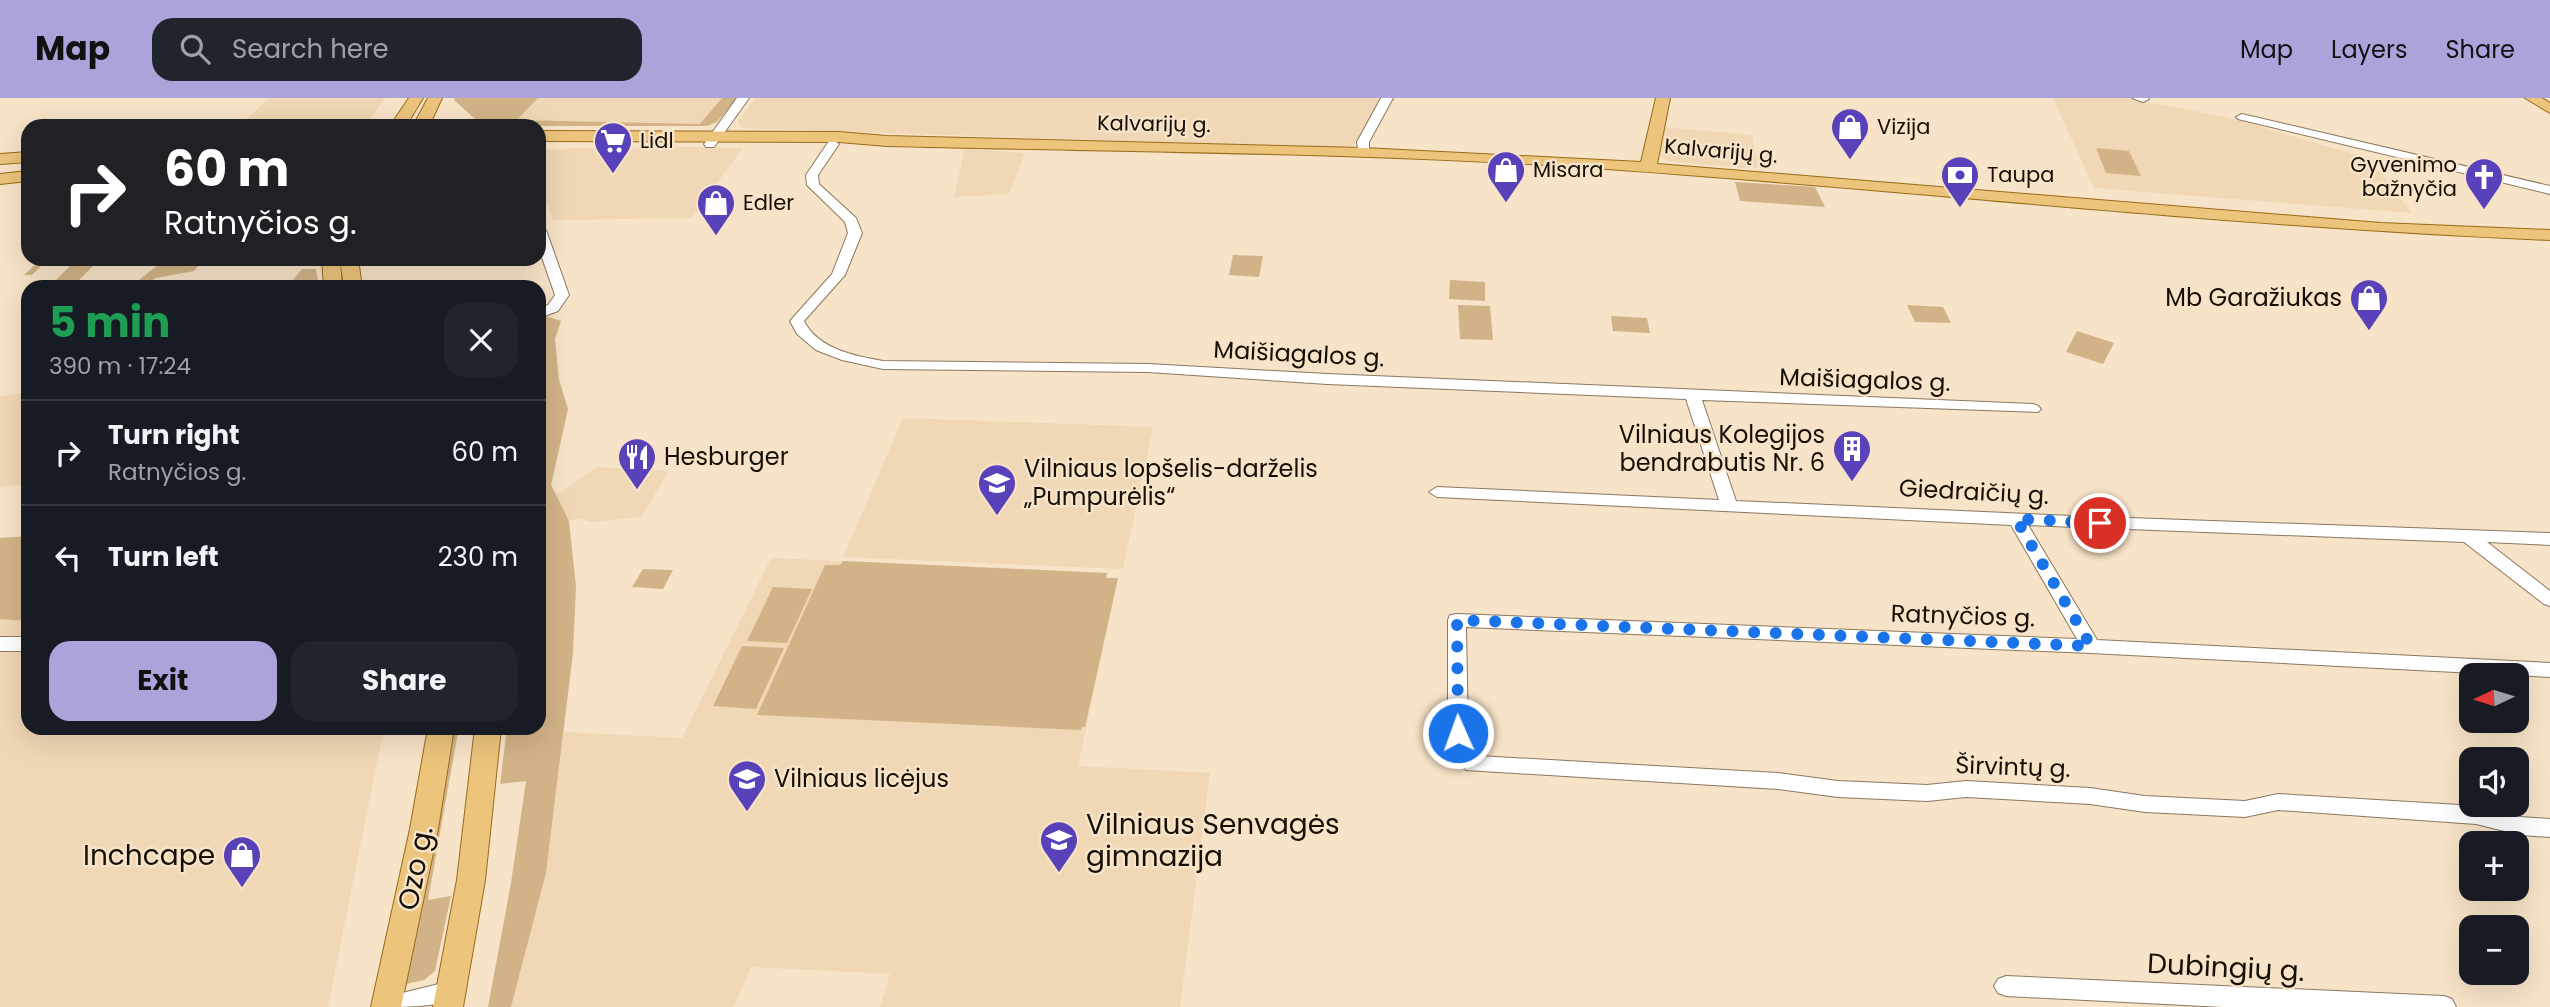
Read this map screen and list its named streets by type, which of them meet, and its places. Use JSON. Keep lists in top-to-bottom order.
{
  "streets": {
    "main road": ["Kalvarijų g.", "Ozo g."],
    "street": [
      "Maišiagalos g.",
      "Giedraičių g.",
      "Ratnyčios g.",
      "Širvintų g.",
      "Dubingių g."
    ]
  },
  "crossings": [
    ["Kalvarijų g.", "Maišiagalos g."],
    ["Ratnyčios g.", "Širvintų g."]
  ],
  "places": {
    "shop": [
      "Vizija",
      "Misara",
      "Edler",
      "Mb Garažiukas",
      "Inchcape"
    ],
    "supermarket": ["Lidl"],
    "bank": ["Taupa"],
    "church": ["Gyvenimo bažnyčia"],
    "building": ["Vilniaus Kolegijos bendrabutis Nr. 6"],
    "restaurant": ["Hesburger"],
    "school or university": ["Vilniaus lopšelis-darželis „Pumpurėlis“", "Vilniaus licėjus", "Vilniaus Senvagės gimnazija"]
  },
  "north": "left",
  "page": {
    "header": "Map",
    "search": "Search here",
    "nav": ["Map", "Layers", "Share"],
    "turn": ["60 m", "Ratnyčios g."],
    "heading": ["5 min", "390 m · 17:24"],
    "list": [
      {
        "name": "Turn right",
        "note": "Ratnyčios g.",
        "value": "60 m"
      },
      {
        "name": "Turn left",
        "value": "230 m"
      }
    ],
    "buttons": ["Exit", "Share"],
    "map_buttons": ["+", "−"]
  }
}
